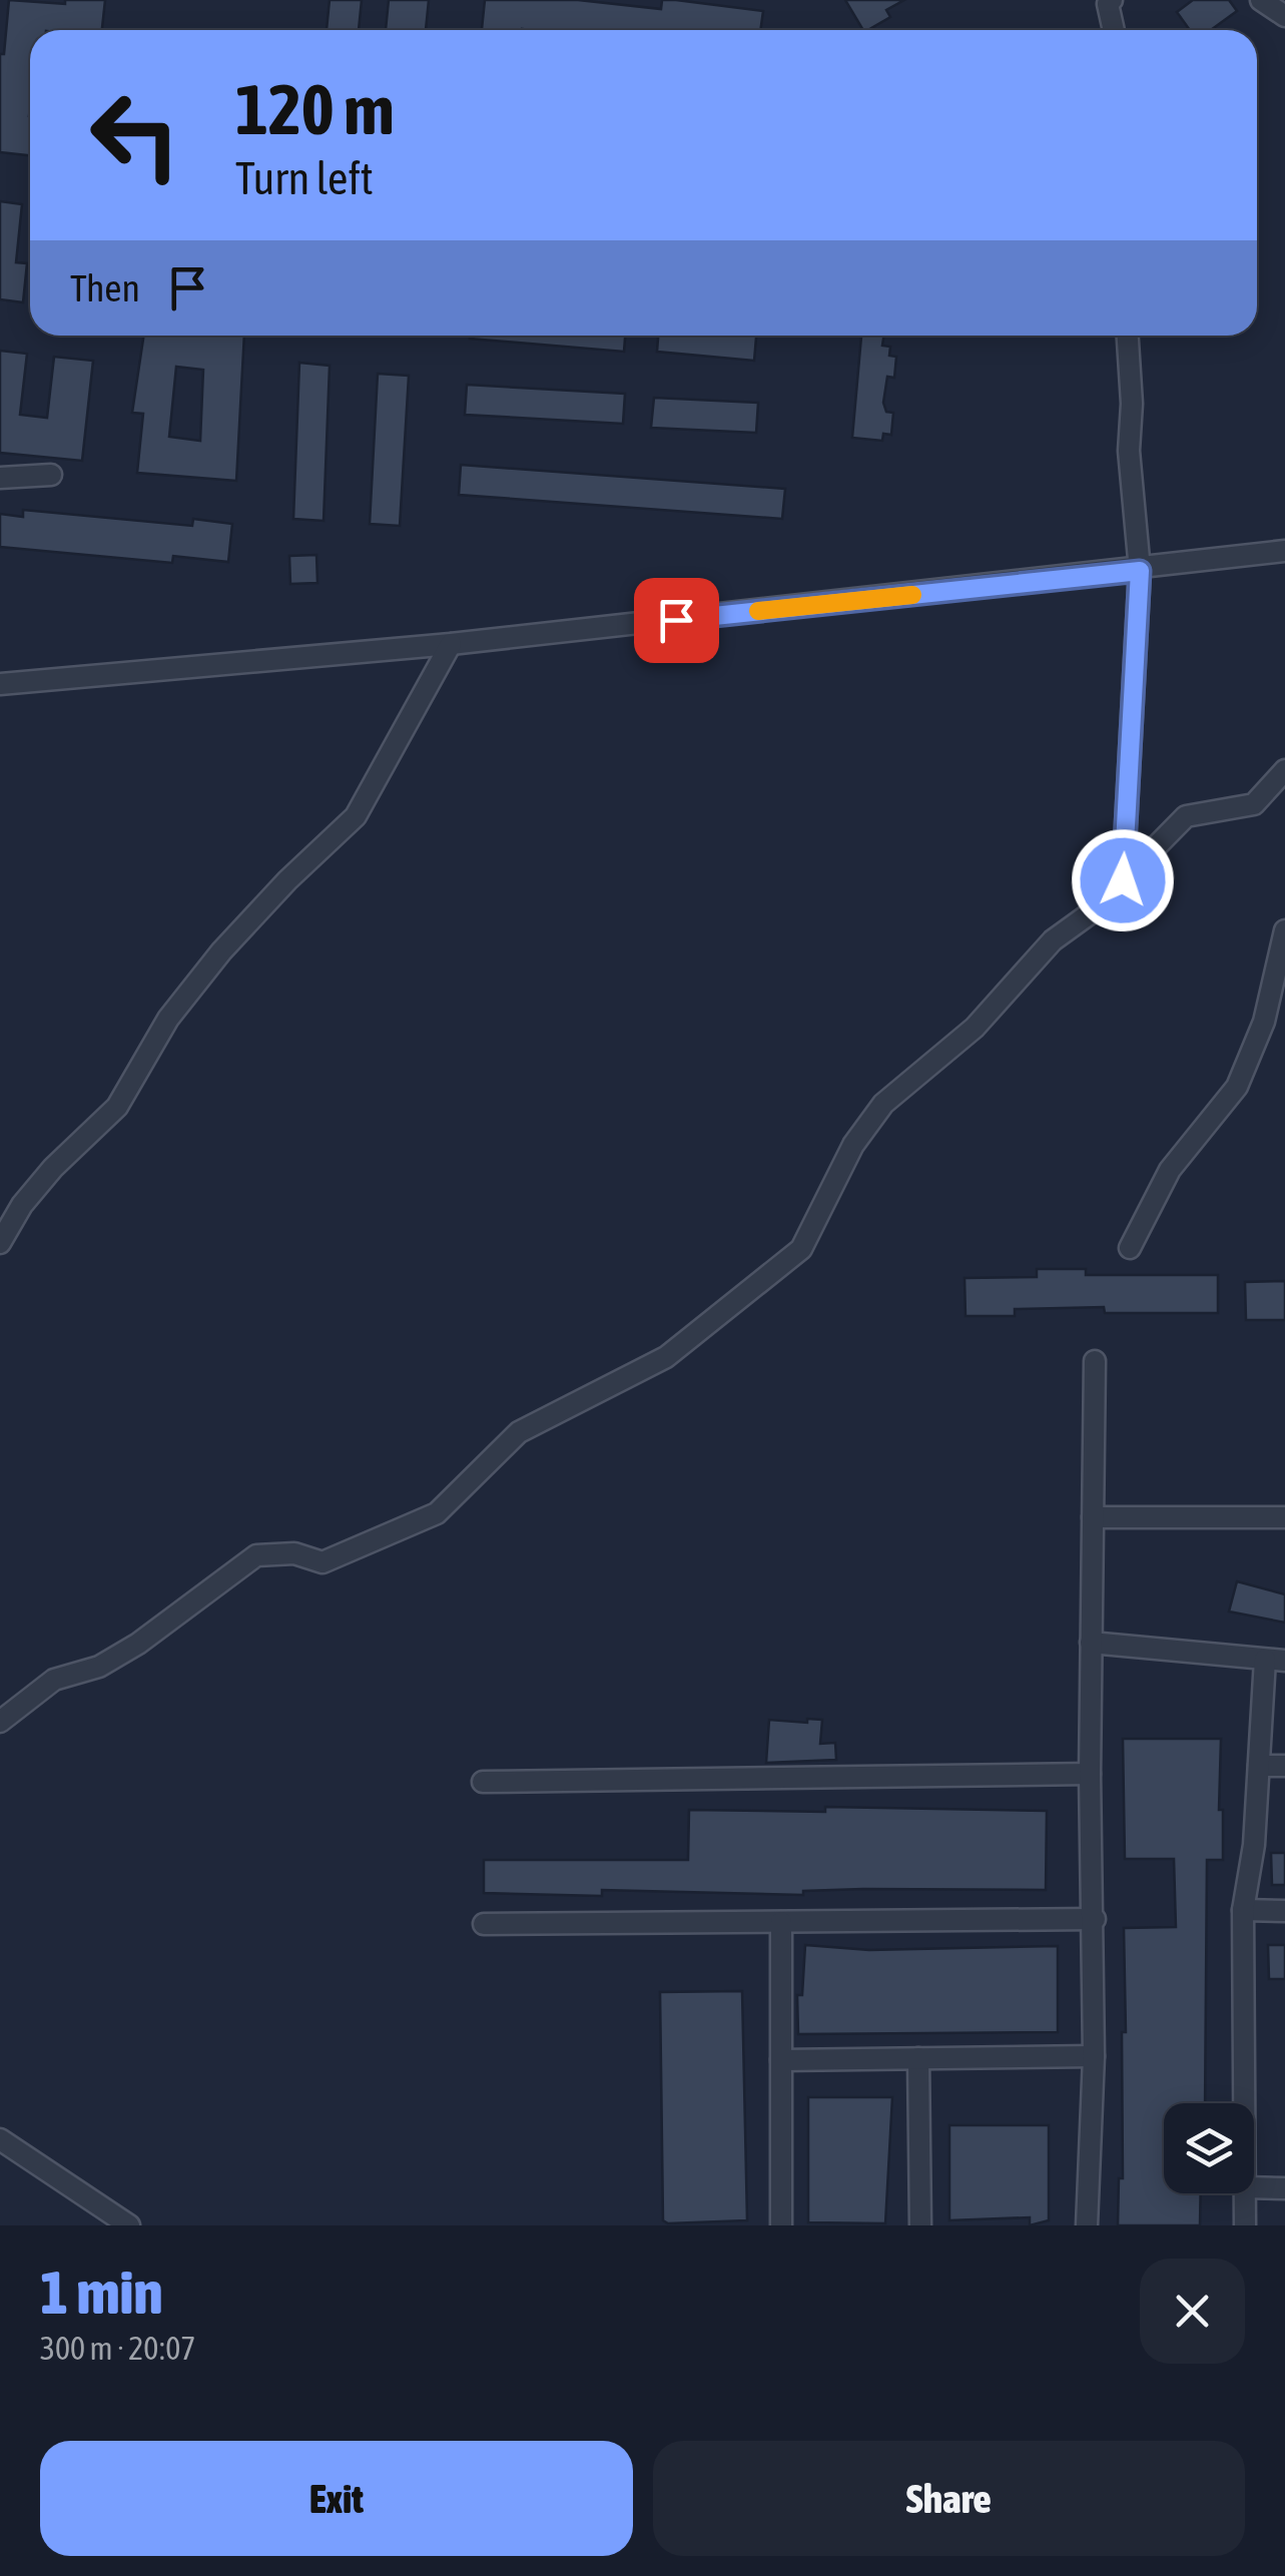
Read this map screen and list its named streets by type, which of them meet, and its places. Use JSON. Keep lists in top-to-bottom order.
{
  "page": {
    "turn": ["120 m", "Turn left"],
    "then": "Then",
    "heading": ["1 min", "300 m · 20:07"],
    "buttons": ["Exit", "Share"]
  }
}
